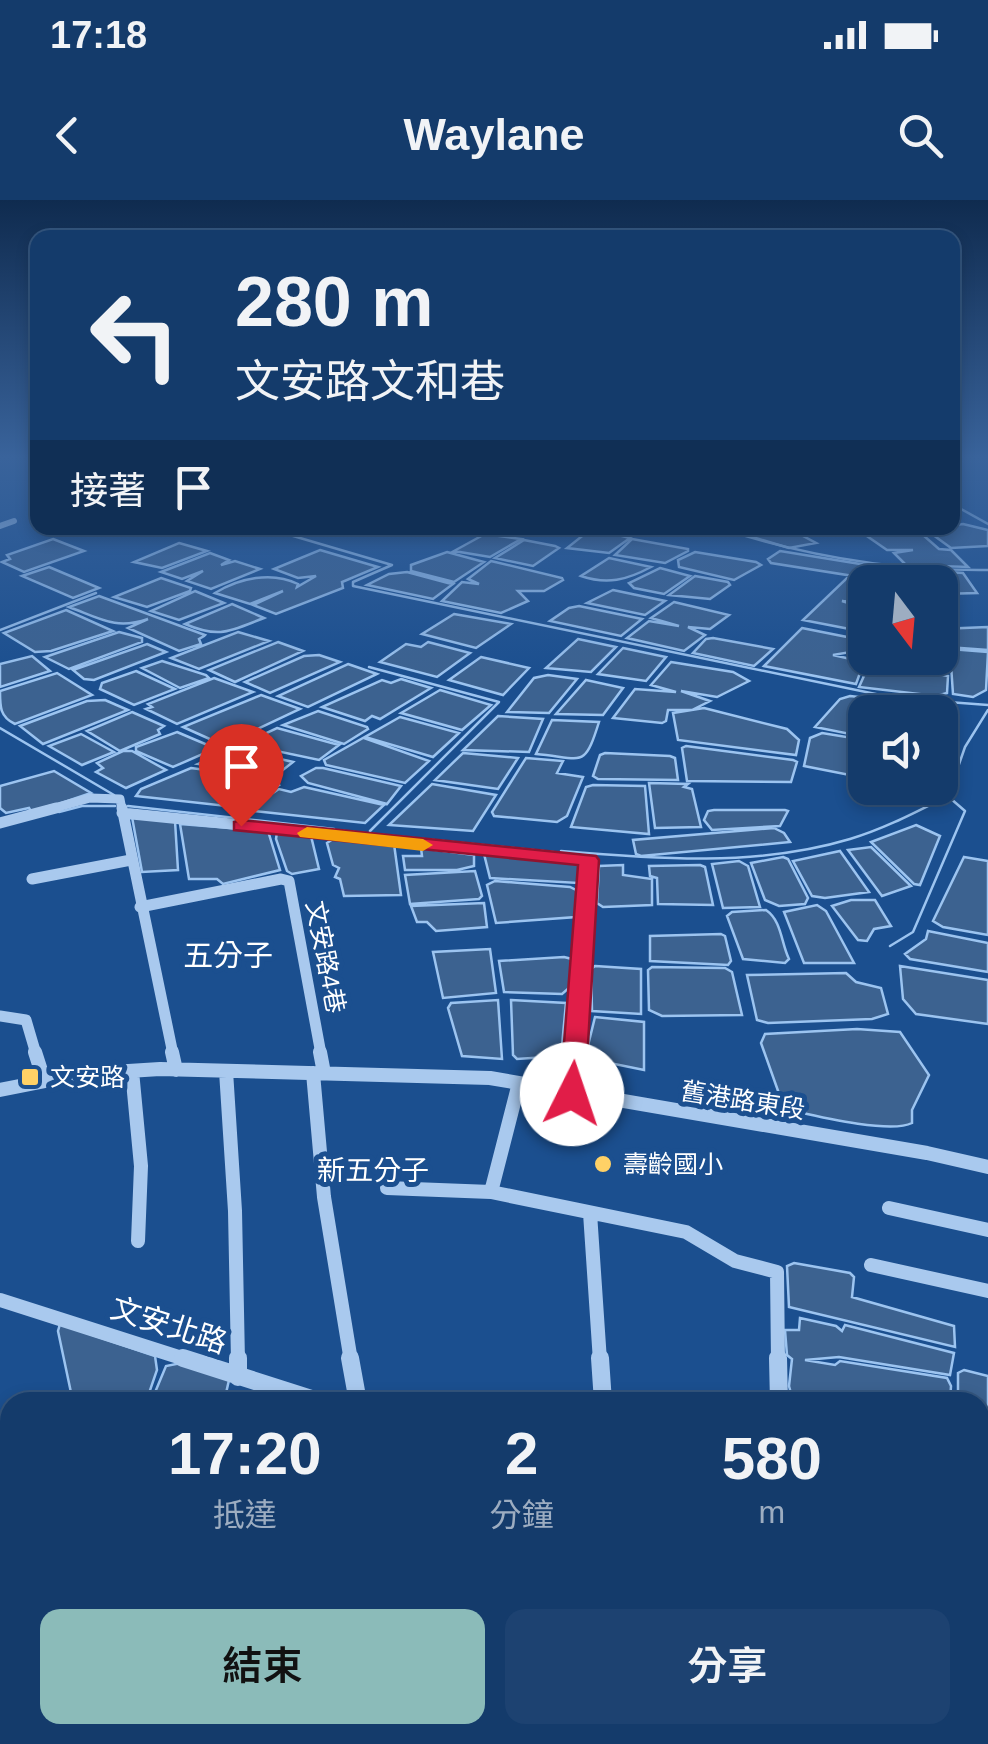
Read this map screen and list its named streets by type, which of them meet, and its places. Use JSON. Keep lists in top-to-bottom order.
{
  "streets": {
    "street": ["文安路4巷", "舊港路東段", "文安北路"]
  },
  "crossings": [
    ["文安路4巷", "舊港路東段"]
  ],
  "districts": ["五分子", "新五分子"],
  "places": {
    "transit": ["文安路"],
    "other": ["壽齡國小"]
  },
  "north": "bottom",
  "page": {
    "status": "17:18",
    "header": "Waylane",
    "turn": ["280 m", "文安路文和巷"],
    "then": "接著",
    "eta": [
      "17:20",
      "抵達",
      "2",
      "分鐘",
      "580",
      "m"
    ],
    "buttons": ["結束", "分享"]
  }
}
